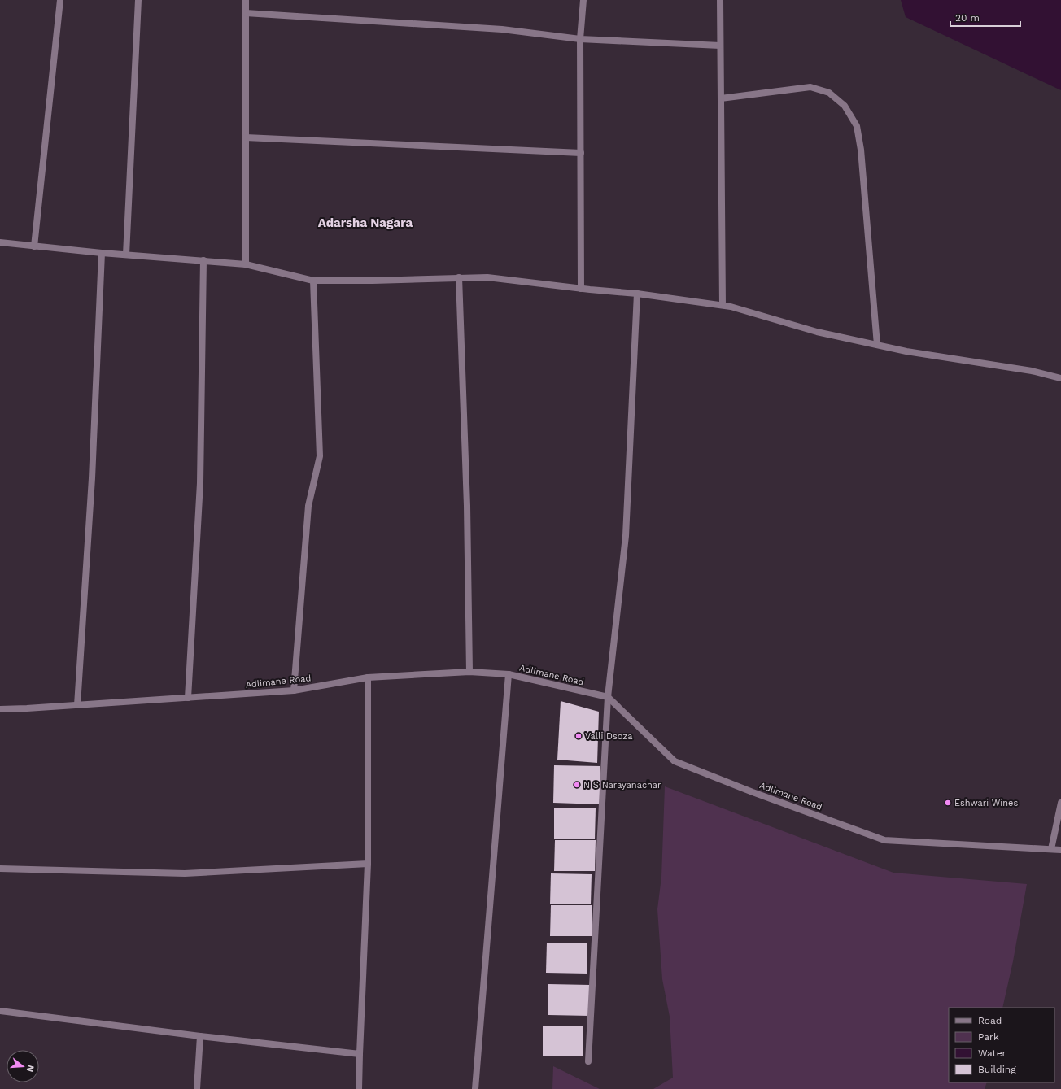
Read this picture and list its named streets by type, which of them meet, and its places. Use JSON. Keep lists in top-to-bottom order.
{
  "streets": {
    "street": ["Adlimane Road"]
  },
  "districts": ["Adarsha Nagara"],
  "places": ["Valli Dsoza", "N S Narayanachar", "Eshwari Wines"],
  "legend": [
    "Road",
    "Park",
    "Water",
    "Building"
  ],
  "scale_bar": "20 m",
  "north": "right"
}
